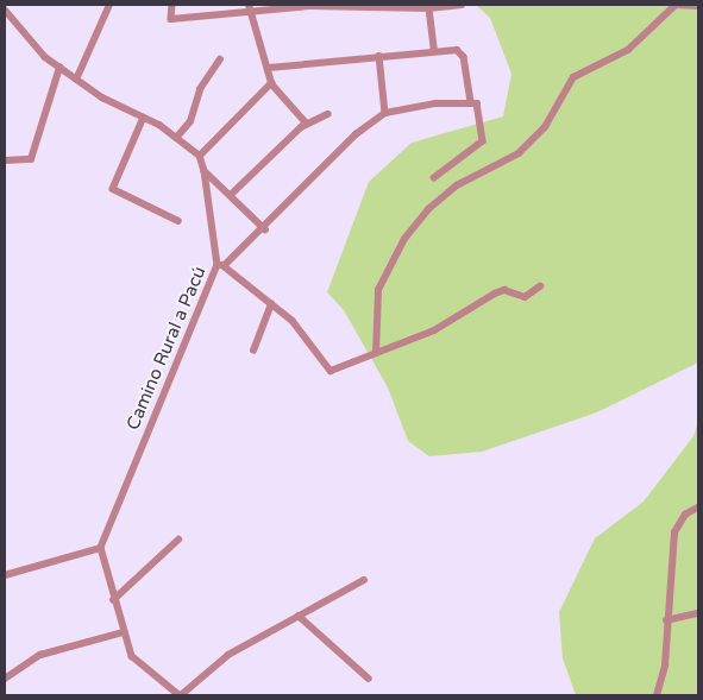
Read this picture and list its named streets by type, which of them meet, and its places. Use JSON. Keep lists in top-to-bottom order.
{
  "streets": {
    "street": ["Camino Rural a Pacú"]
  }
}
